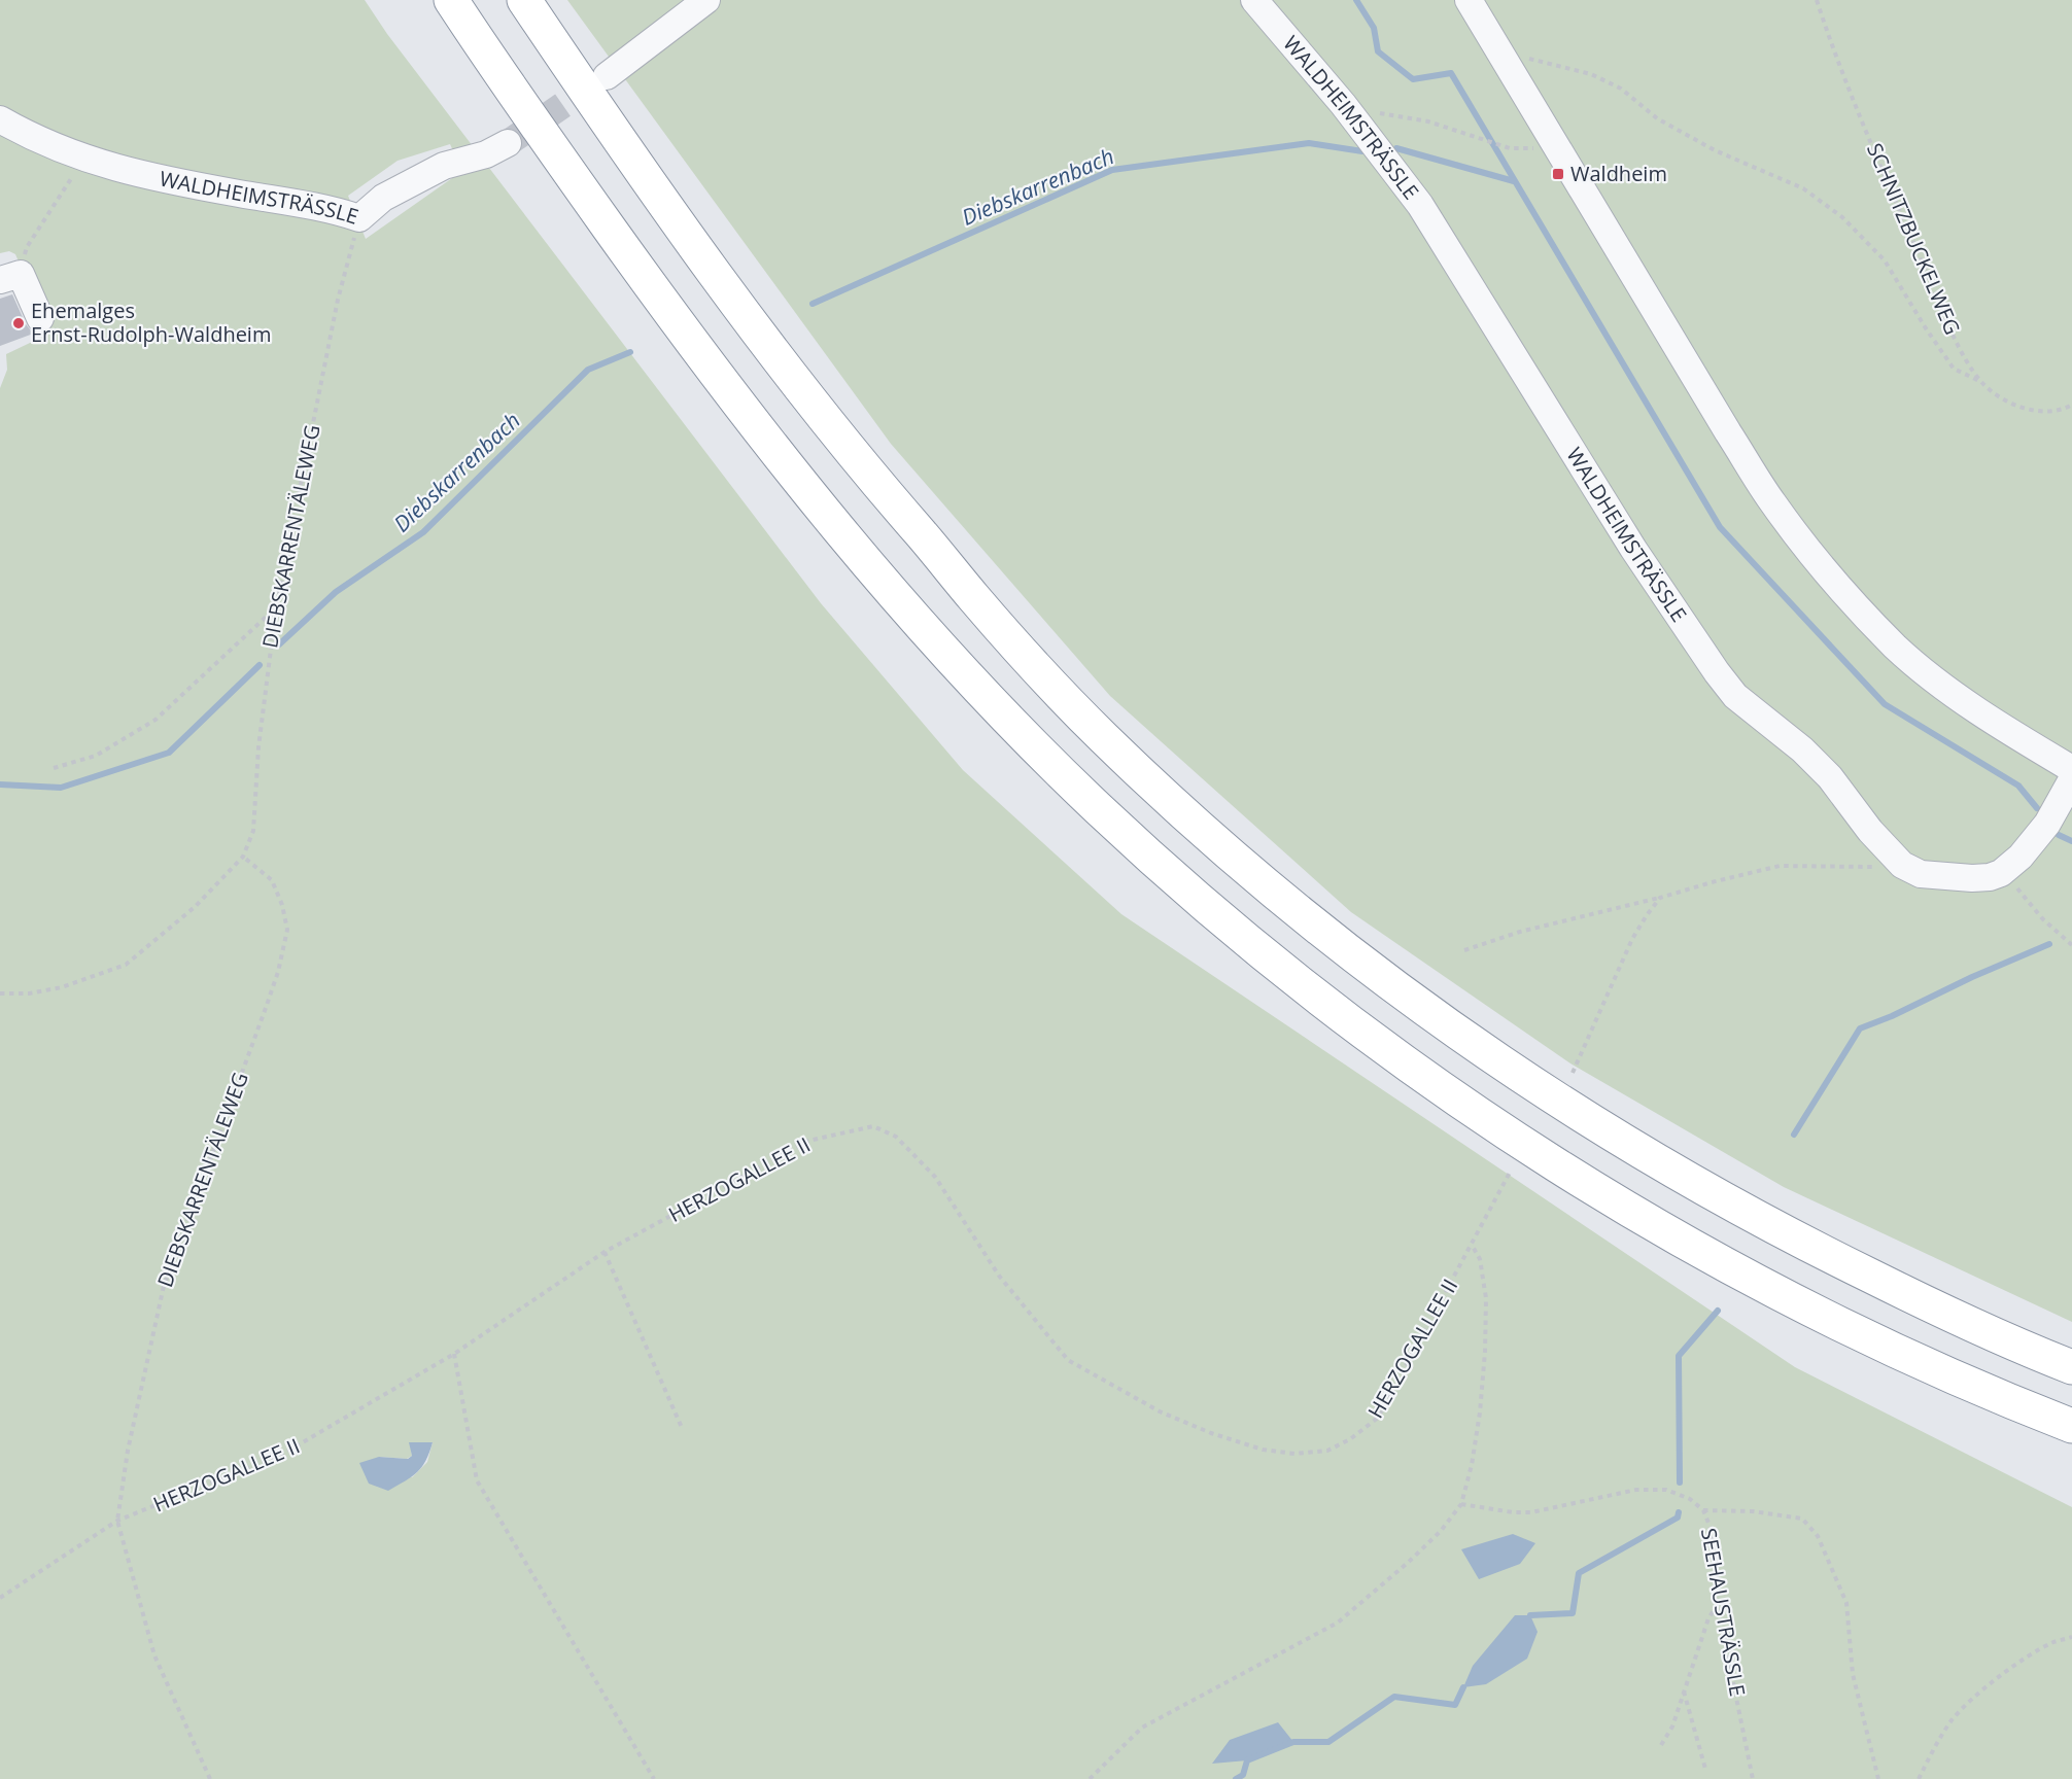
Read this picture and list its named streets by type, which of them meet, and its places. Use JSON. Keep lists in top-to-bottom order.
{
  "streets": {
    "street": ["WALDHEIMSTRÄSSLE"],
    "path": [
      "SCHNITZBUCKELWEG",
      "DIEBSKARRENTÄLEWEG",
      "HERZOGALLEE II",
      "SEEHAUSTRÄSSLE"
    ]
  },
  "crossings": [
    ["WALDHEIMSTRÄSSLE", "DIEBSKARRENTÄLEWEG"],
    ["DIEBSKARRENTÄLEWEG", "HERZOGALLEE II"]
  ],
  "water": ["Diebskarrenbach"],
  "places": {
    "transit": ["Waldheim"],
    "other": ["Ehemalges Ernst-Rudolph-Waldheim"]
  }
}
